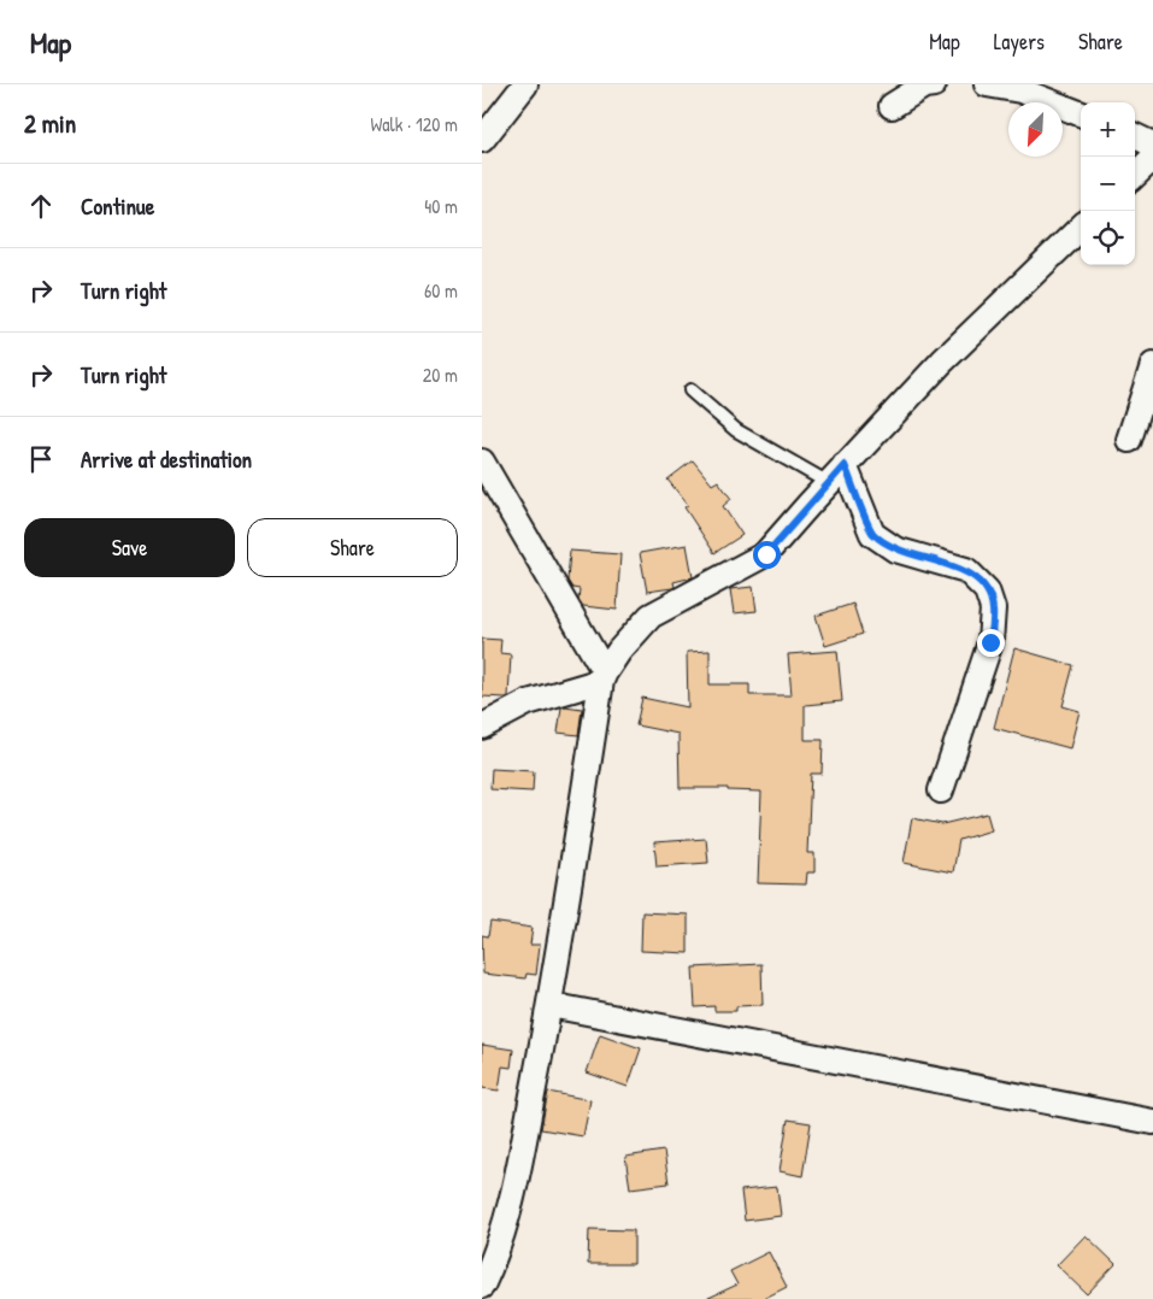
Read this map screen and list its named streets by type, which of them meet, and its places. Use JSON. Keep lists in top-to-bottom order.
{
  "north": "bottom left",
  "page": {
    "header": "Map",
    "nav": ["Map", "Layers", "Share"],
    "heading": ["2 min", "Walk · 120 m"],
    "map_buttons": ["+", "−"],
    "list": [
      ["Continue", "40 m"],
      ["Turn right", "60 m"],
      ["Turn right", "20 m"],
      "Arrive at destination"
    ],
    "buttons": ["Save", "Share"]
  }
}
